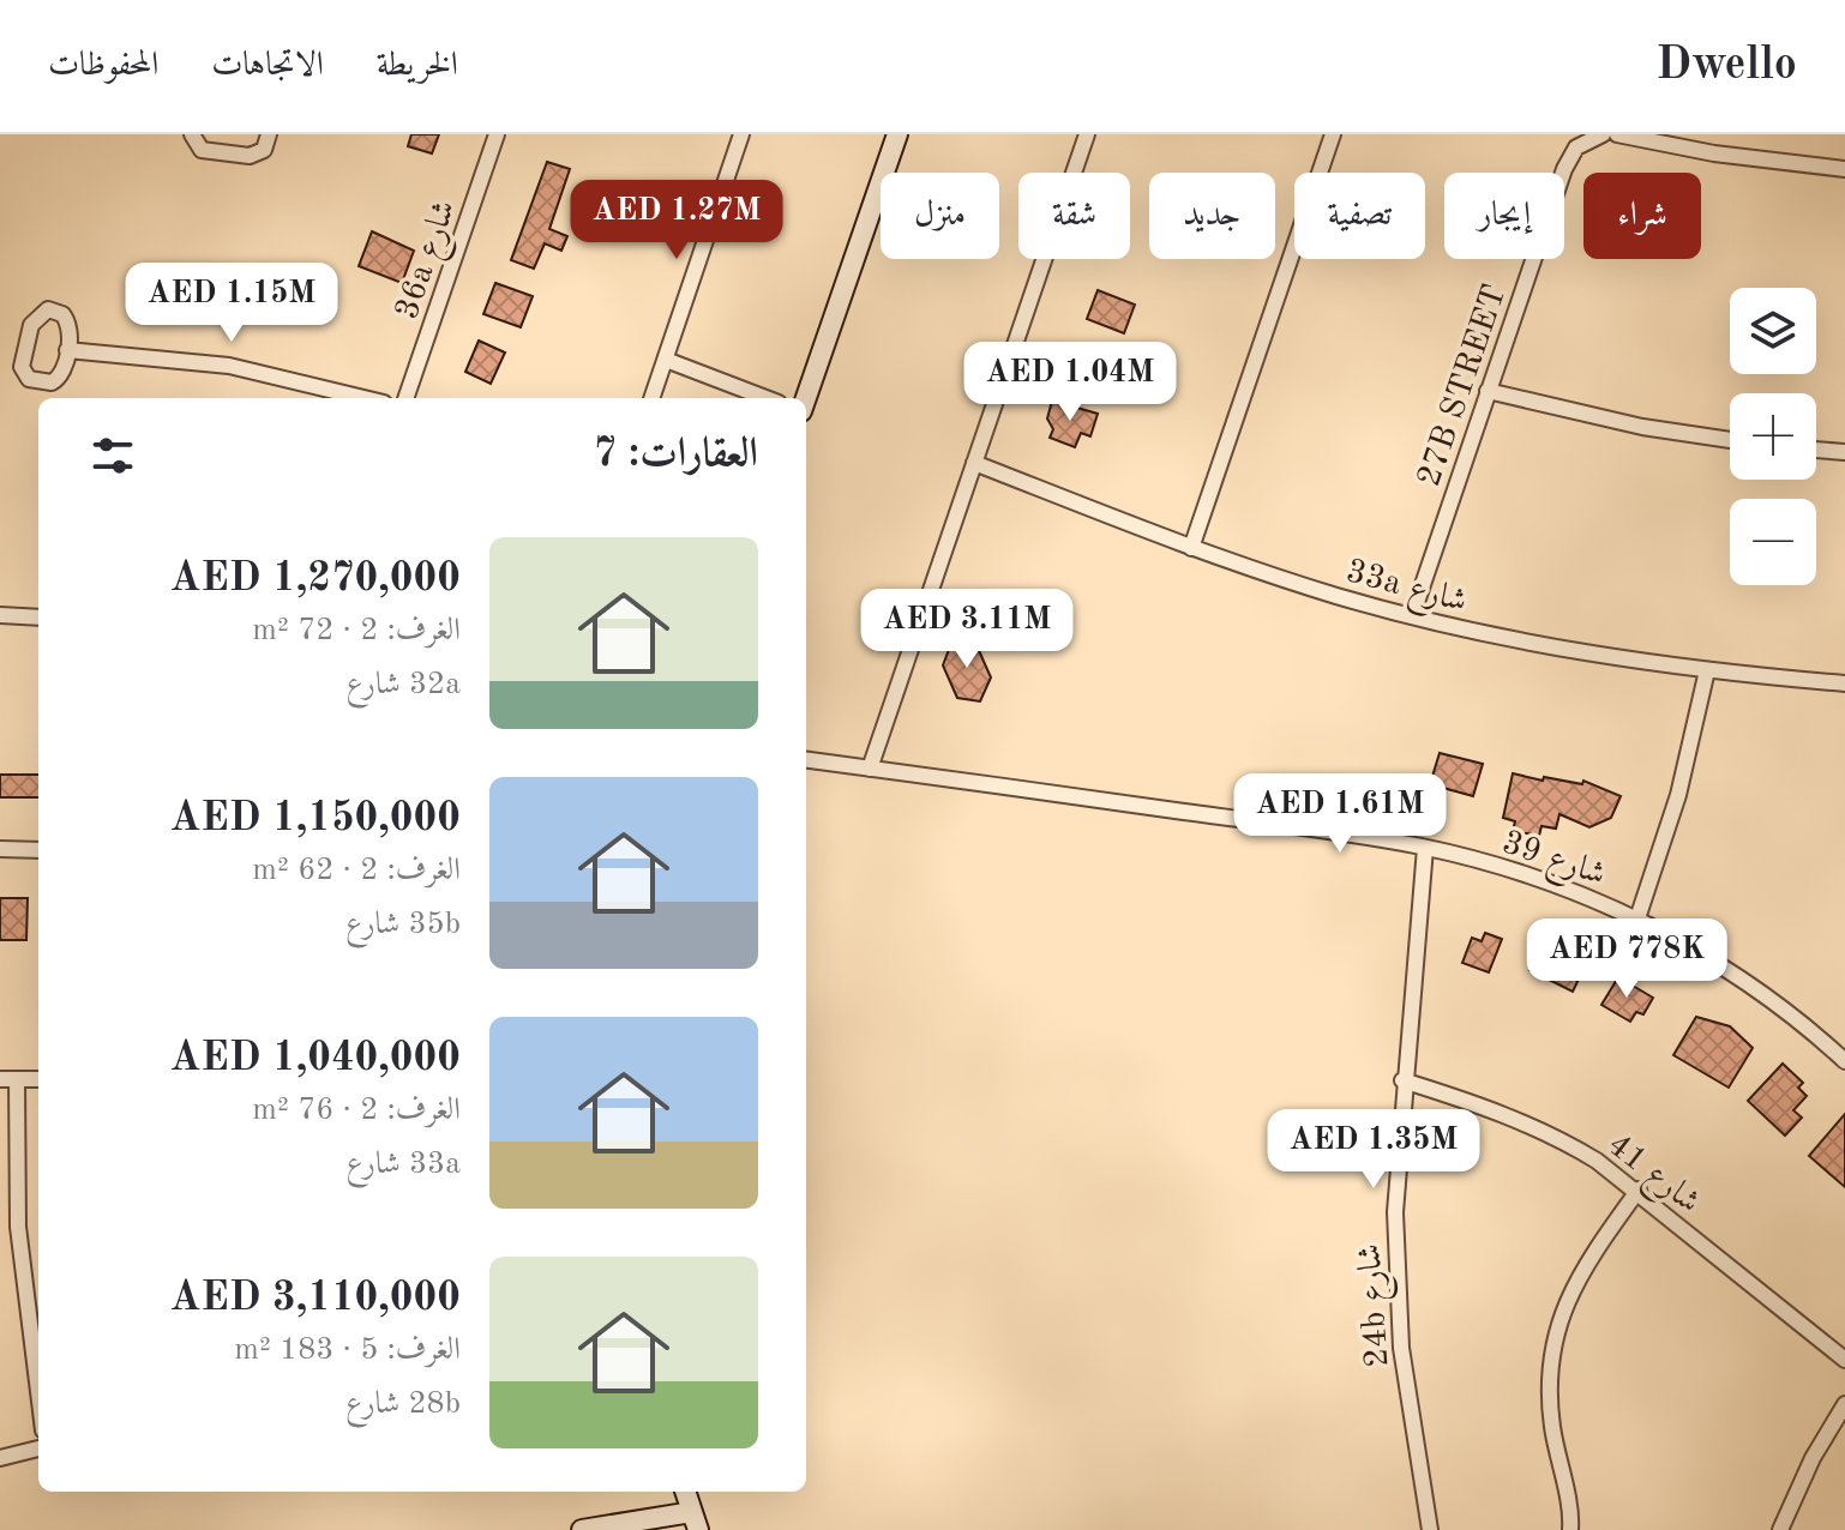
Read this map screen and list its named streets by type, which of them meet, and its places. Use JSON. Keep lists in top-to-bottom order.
{
  "streets": {
    "street": [
      "36a شارع",
      "27B STREET",
      "33a شارع",
      "شارع 39",
      "شارع 41",
      "24b شارع"
    ]
  },
  "crossings": [
    ["27B STREET", "33a شارع"],
    ["شارع 39", "24b شارع"],
    ["شارع 41", "24b شارع"]
  ],
  "page": {
    "header": "Dwello",
    "nav": ["الخريطة", "الاتجاهات", "المحفوظات"],
    "chip": [
      "شراء",
      "إيجار",
      "تصفية",
      "جديد",
      "شقة",
      "منزل"
    ],
    "price": [
      "AED 1.27M",
      "AED 1.15M",
      "AED 1.04M",
      "AED 3.11M",
      "AED 1.61M",
      "AED 778K",
      "AED 1.35M"
    ],
    "map_buttons": ["+", "−"],
    "heading": "العقارات: 7",
    "list": [
      {
        "name": "AED 1,270,000",
        "note": "الغرف: 2 · 72 m² · 32a شارع"
      },
      {
        "name": "AED 1,150,000",
        "note": "الغرف: 2 · 62 m² · 35b شارع"
      },
      {
        "name": "AED 1,040,000",
        "note": "الغرف: 2 · 76 m² · 33a شارع"
      },
      {
        "name": "AED 3,110,000",
        "note": "الغرف: 5 · 183 m² · 28b شارع"
      }
    ]
  }
}
